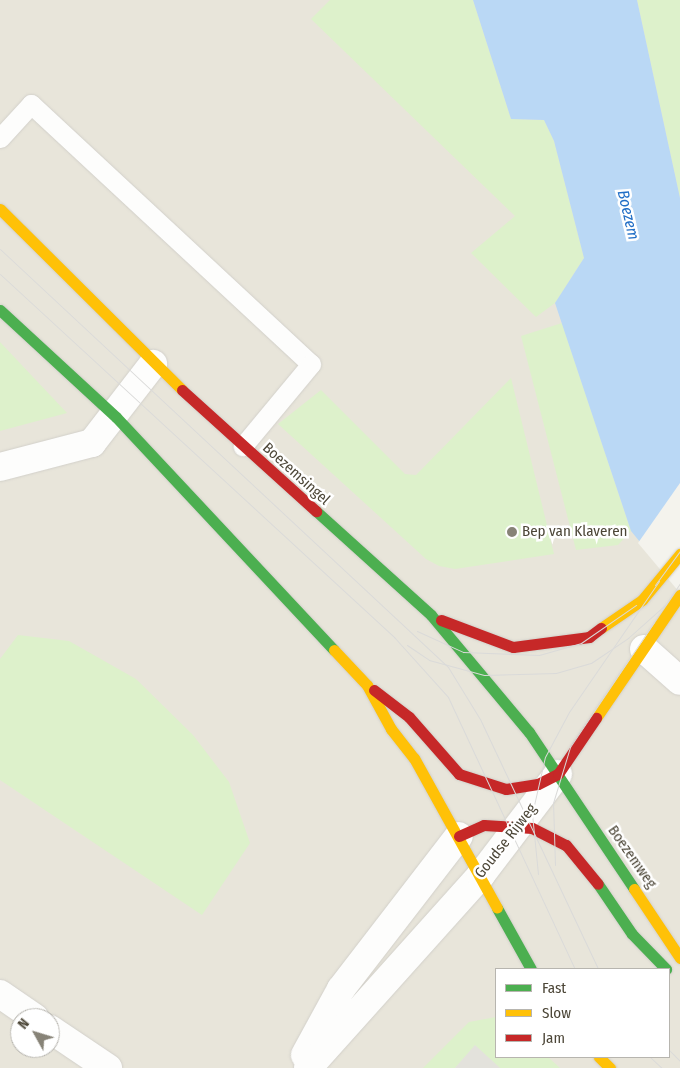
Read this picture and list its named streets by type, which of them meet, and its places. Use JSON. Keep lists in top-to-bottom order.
{
  "streets": {
    "main road": ["Boezemsingel", "Goudse Rijweg", "Boezemweg"]
  },
  "crossings": [
    ["Boezemsingel", "Goudse Rijweg"],
    ["Boezemsingel", "Boezemweg"],
    ["Goudse Rijweg", "Boezemweg"]
  ],
  "water": ["Boezem"],
  "places": ["Bep van Klaveren"],
  "legend": ["Fast", "Slow", "Jam"],
  "north": "top left"
}
